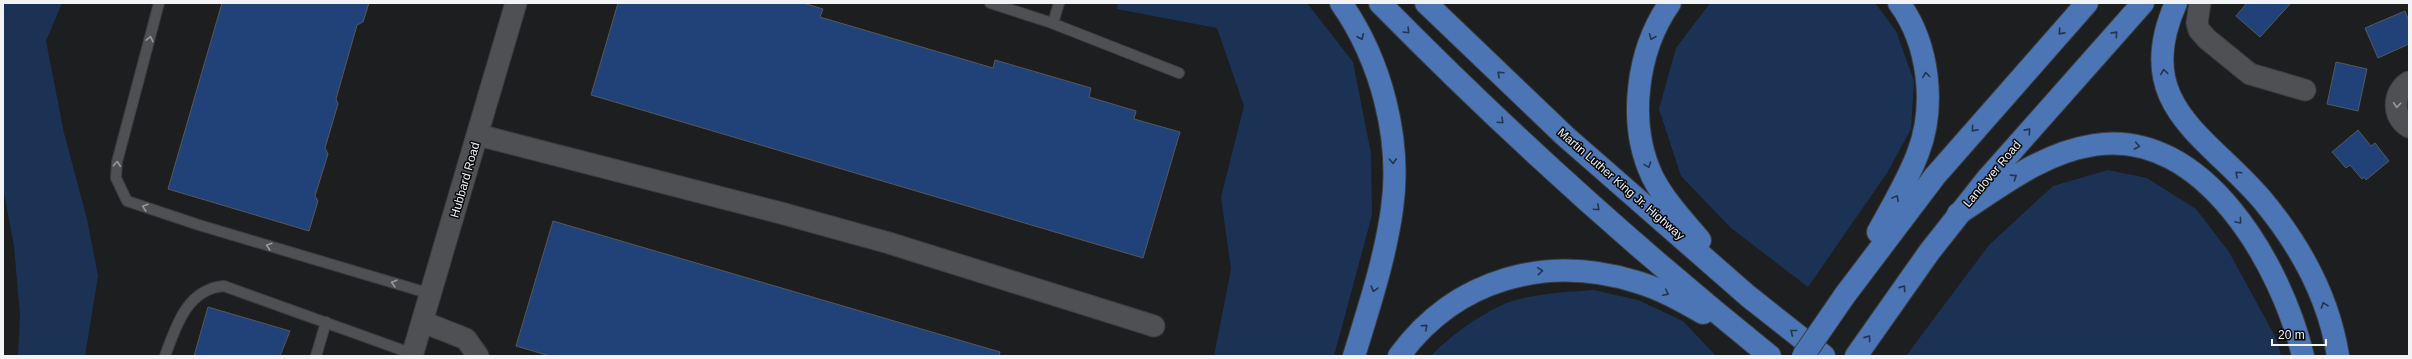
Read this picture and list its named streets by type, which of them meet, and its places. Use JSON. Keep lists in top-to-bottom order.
{
  "streets": {
    "main road": ["Landover Road", "Martin Luther King Jr. Highway"],
    "street": ["Hubbard Road"]
  },
  "scale_bar": "20 m"
}
